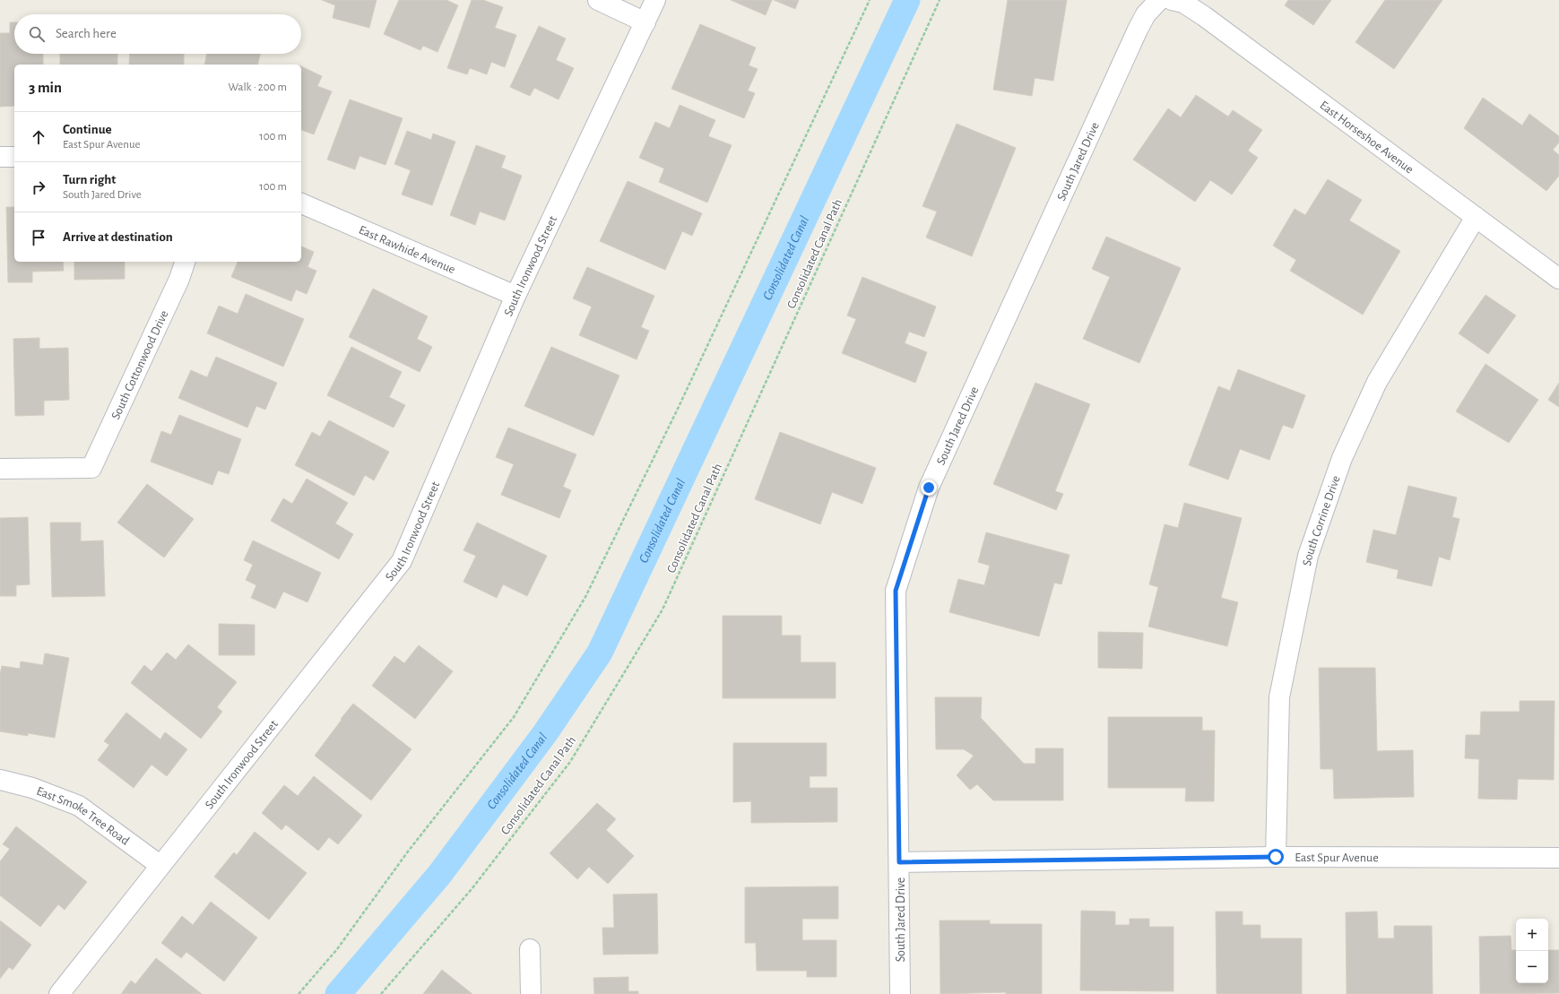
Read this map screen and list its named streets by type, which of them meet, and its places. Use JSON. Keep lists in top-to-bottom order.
{
  "streets": {
    "street": [
      "East Horseshoe Avenue",
      "South Jared Drive",
      "East Rawhide Avenue",
      "South Ironwood Street",
      "South Cottonwood Drive",
      "South Corrine Drive",
      "East Smoke Tree Road",
      "East Spur Avenue"
    ],
    "path": ["Consolidated Canal Path"]
  },
  "crossings": [
    ["East Horseshoe Avenue", "South Corrine Drive"],
    ["South Jared Drive", "East Spur Avenue"],
    ["East Rawhide Avenue", "South Ironwood Street"],
    ["South Ironwood Street", "East Smoke Tree Road"],
    ["South Corrine Drive", "East Spur Avenue"]
  ],
  "water": ["Consolidated Canal"],
  "page": {
    "search": "Search here",
    "heading": ["3 min", "Walk · 200 m"],
    "list": [
      ["Continue", "East Spur Avenue", "100 m"],
      ["Turn right", "South Jared Drive", "100 m"],
      "Arrive at destination"
    ],
    "map_buttons": ["+", "−"]
  }
}
